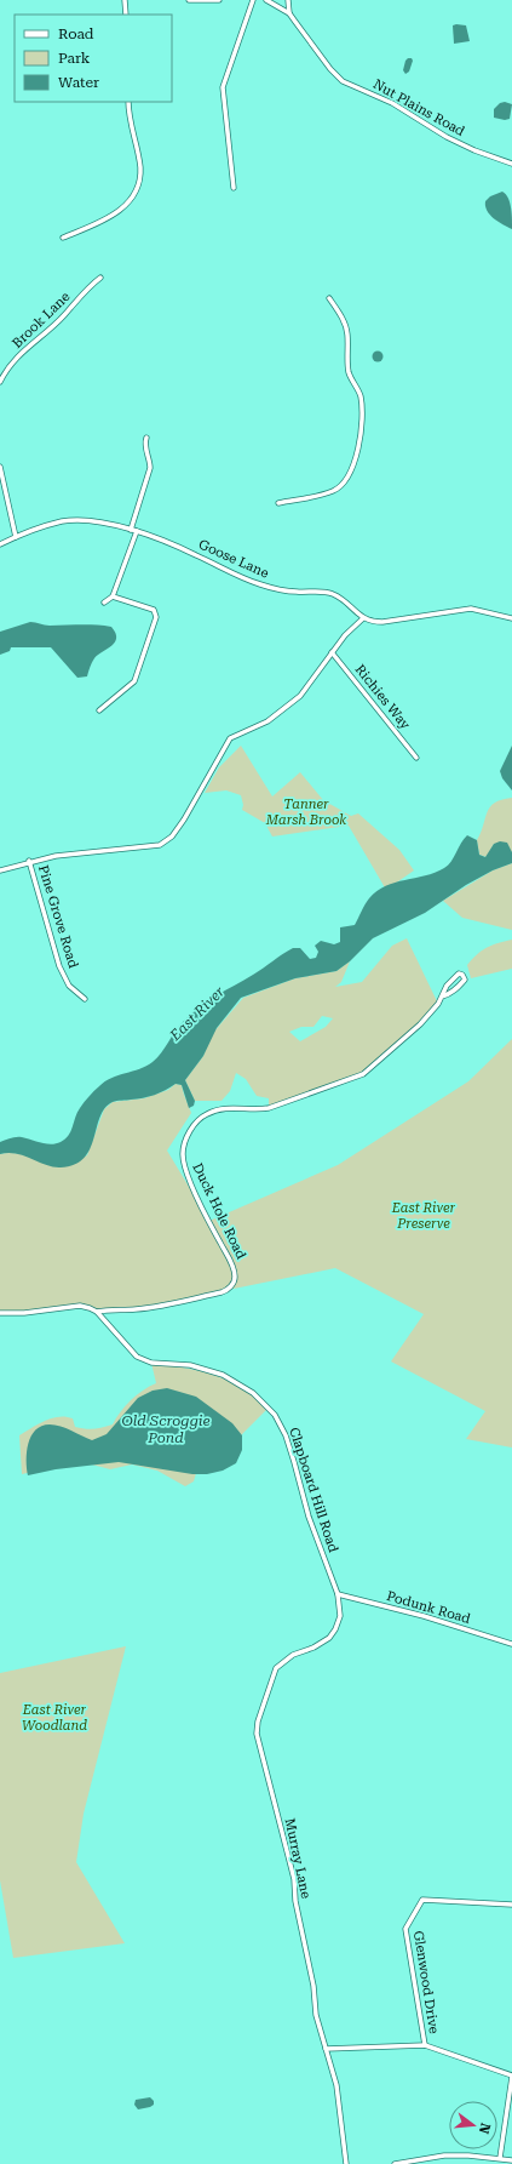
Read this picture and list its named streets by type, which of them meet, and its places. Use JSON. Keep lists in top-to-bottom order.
{
  "streets": {
    "street": [
      "Nut Plains Road",
      "Brook Lane",
      "Goose Lane",
      "Richies Way",
      "Pine Grove Road",
      "Duck Hole Road",
      "Clapboard Hill Road",
      "Podunk Road",
      "Murray Lane",
      "Glenwood Drive"
    ]
  },
  "crossings": [
    ["Duck Hole Road", "Clapboard Hill Road"],
    ["Clapboard Hill Road", "Podunk Road"],
    ["Clapboard Hill Road", "Murray Lane"],
    ["Podunk Road", "Murray Lane"],
    ["Murray Lane", "Glenwood Drive"]
  ],
  "water": ["East River", "Old Scroggie Pond"],
  "parks": ["Tanner Marsh Brook", "East River Preserve", "East River Woodland"],
  "legend": ["Road", "Park", "Water"],
  "north": "right"
}
